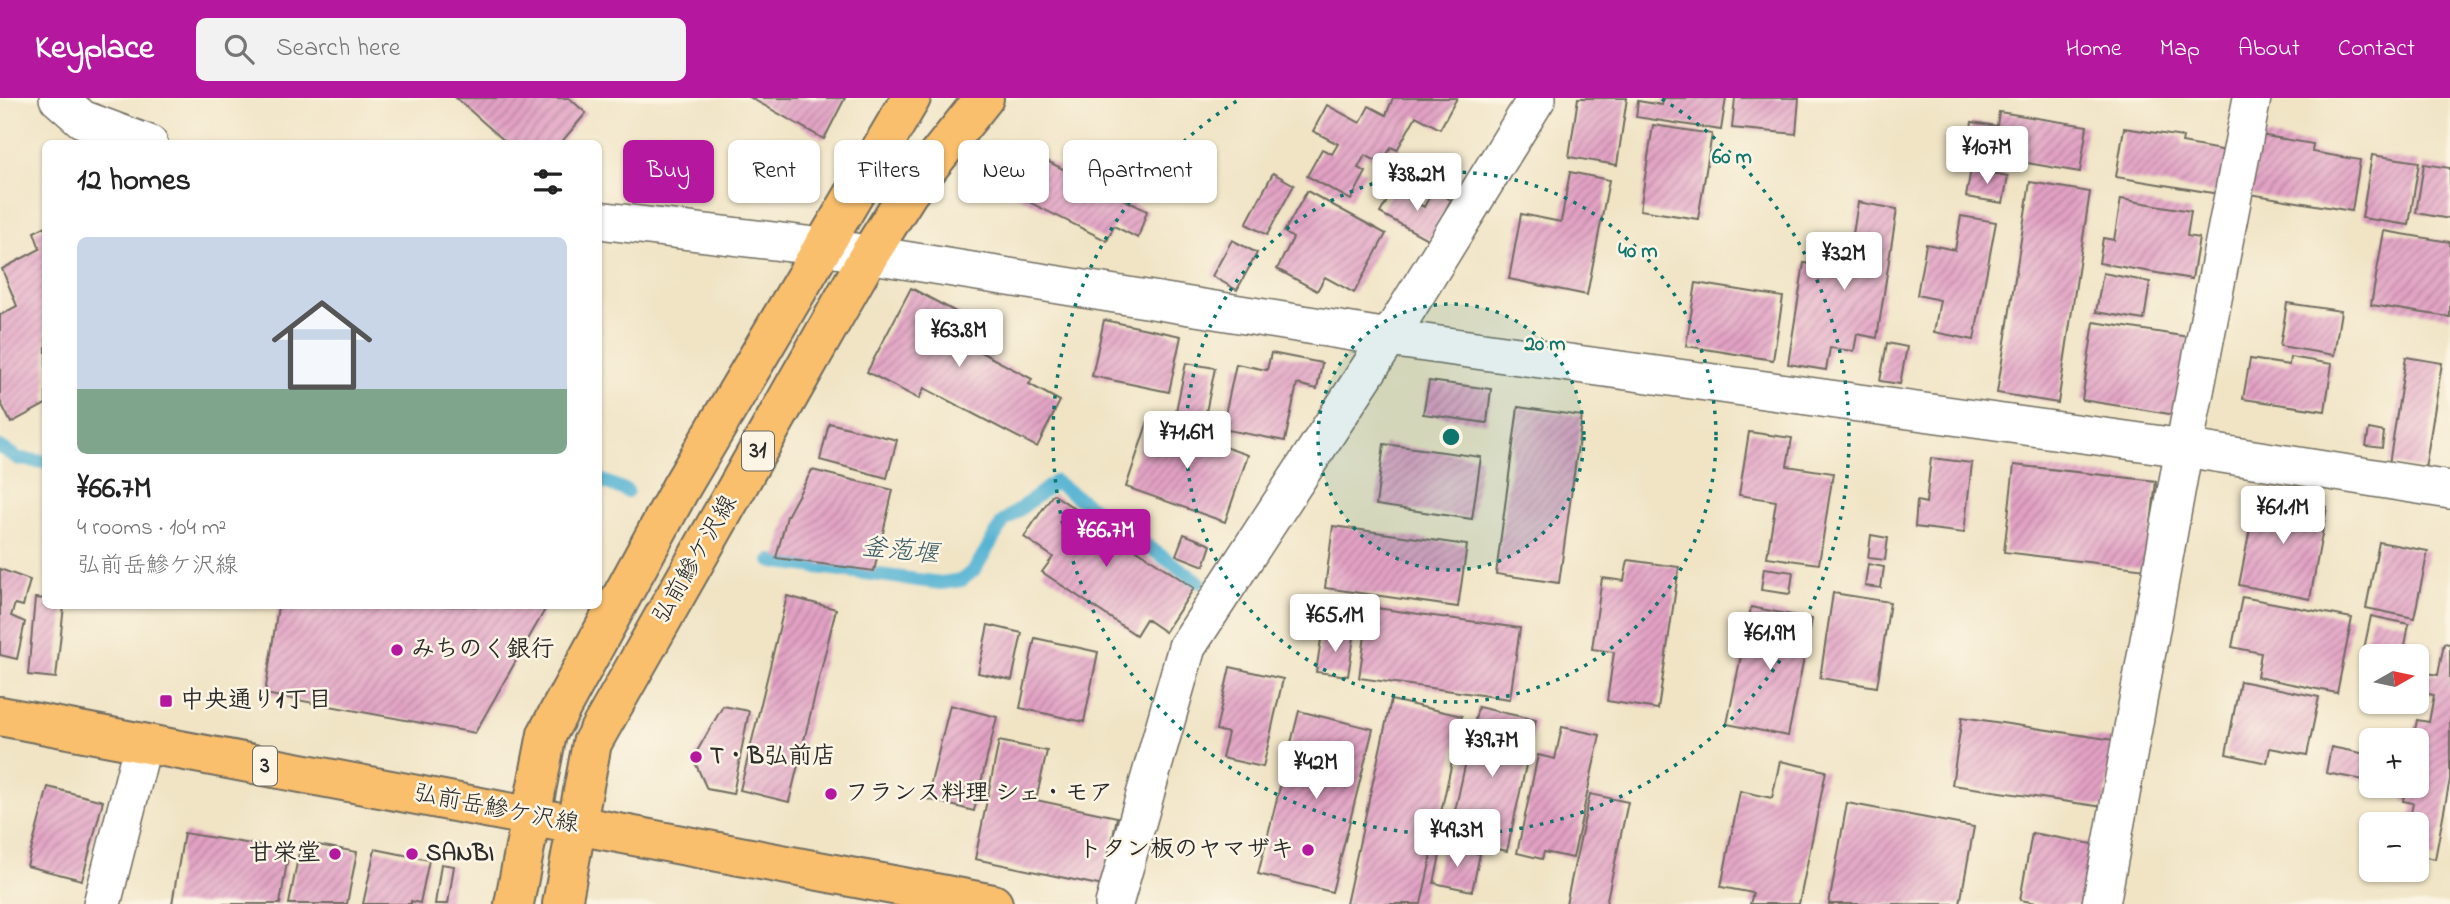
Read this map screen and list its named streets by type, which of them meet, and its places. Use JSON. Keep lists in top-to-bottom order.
{
  "streets": {
    "main road": [
      "31",
      "弘前鰺ケ沢線",
      "3",
      "弘前岳鰺ケ沢線"
    ]
  },
  "crossings": [
    ["弘前鰺ケ沢線", "弘前岳鰺ケ沢線"]
  ],
  "water": ["釜萢堰"],
  "places": {
    "other": [
      "みちのく銀行",
      "T・B弘前店",
      "フランス料理 シェ・モア",
      "トタン板のヤマザキ",
      "甘栄堂",
      "SANBI"
    ],
    "transit": ["中央通り1丁目"]
  },
  "north": "right",
  "page": {
    "header": "Keyplace",
    "search": "Search here",
    "nav": [
      "Home",
      "Map",
      "About",
      "Contact"
    ],
    "price": [
      "¥107M",
      "¥38.2M",
      "¥32M",
      "¥63.8M",
      "¥71.6M",
      "¥61.1M",
      "¥66.7M",
      "¥65.1M",
      "¥61.9M",
      "¥39.7M",
      "¥42M",
      "¥49.3M"
    ],
    "chip": [
      "Buy",
      "Rent",
      "Filters",
      "New",
      "Apartment"
    ],
    "heading": "12 homes",
    "list": [
      {
        "name": "¥66.7M",
        "note": "4 rooms · 104 m² · 弘前岳鰺ケ沢線"
      }
    ],
    "map_buttons": ["+", "−"]
  },
  "rings": ["60 m", "40 m", "20 m"]
}
